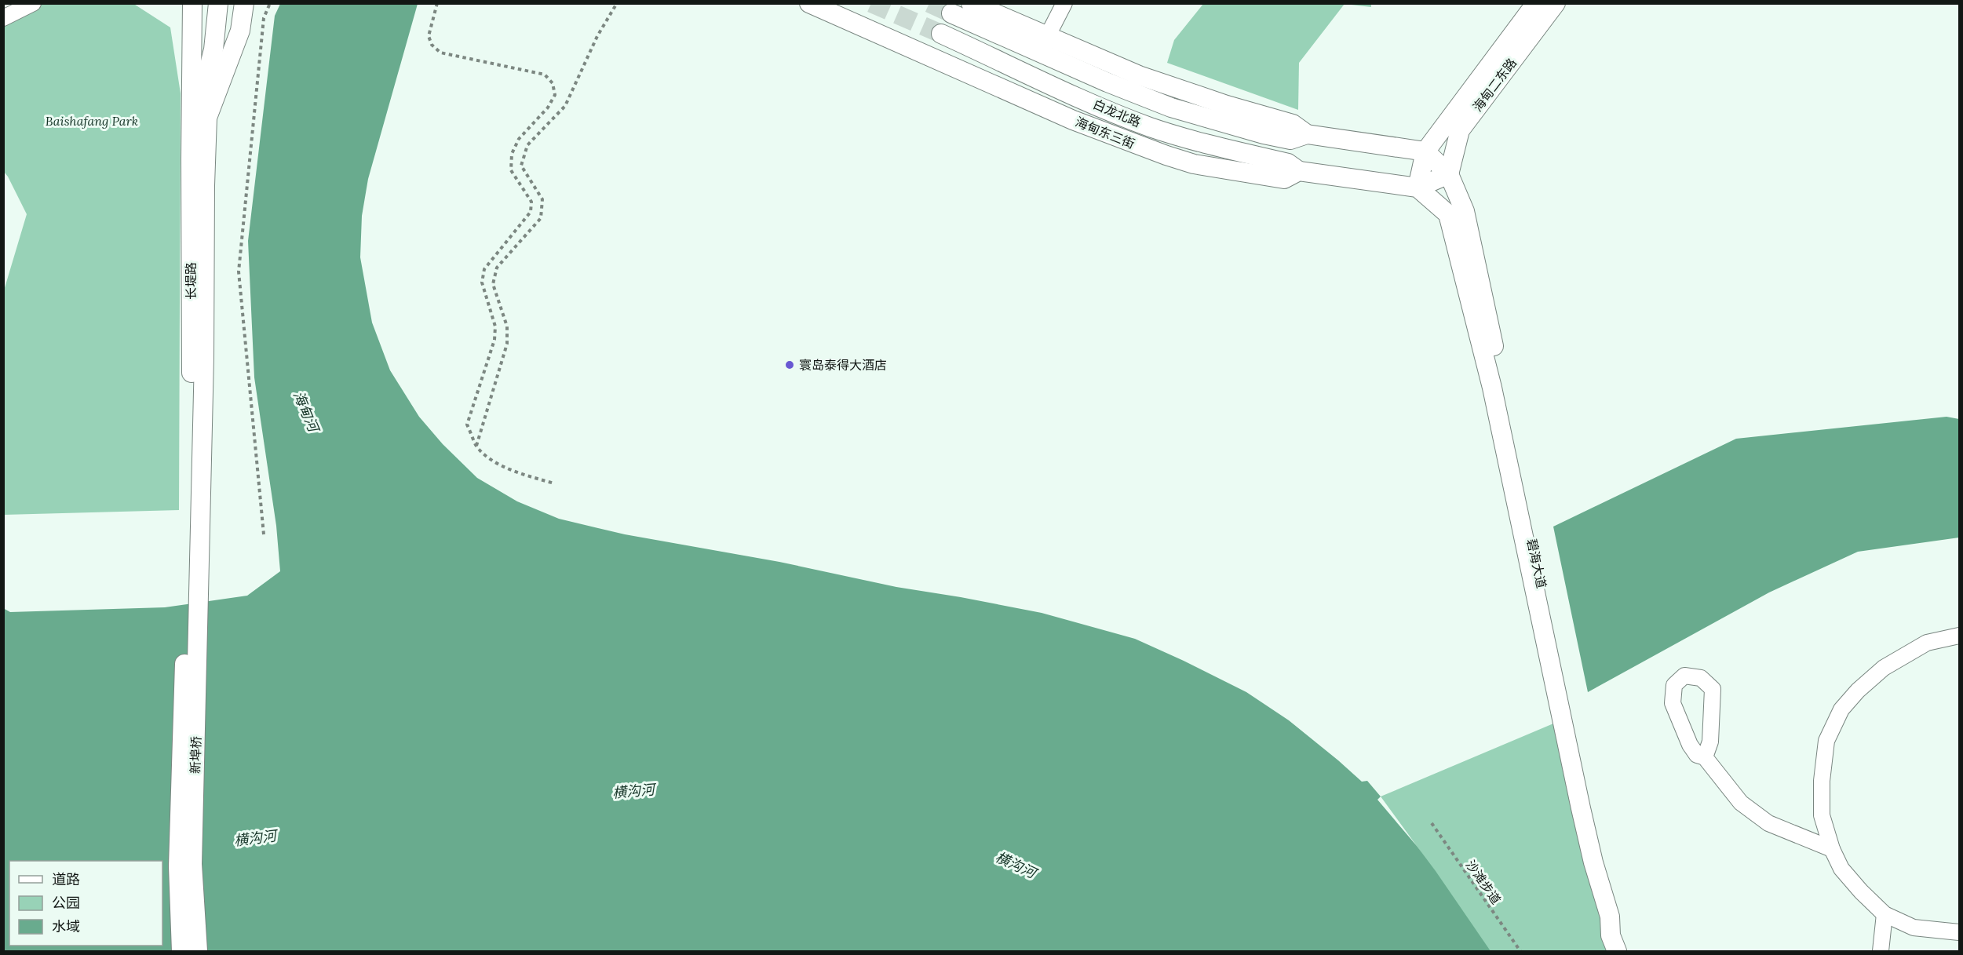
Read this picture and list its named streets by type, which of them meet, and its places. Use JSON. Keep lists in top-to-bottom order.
{
  "streets": {
    "main road": [
      "海甸二东路",
      "白龙北路",
      "海甸东三街",
      "长堤路",
      "碧海大道",
      "新埠桥"
    ],
    "path": ["沙滩步道"]
  },
  "crossings": [
    ["海甸二东路", "碧海大道"],
    ["白龙北路", "海甸东三街"],
    ["海甸东三街", "碧海大道"],
    ["长堤路", "新埠桥"]
  ],
  "water": ["海甸河", "横沟河"],
  "parks": ["Baishafang Park"],
  "places": ["寰岛泰得大酒店"],
  "legend": ["道路", "公园", "水域"]
}
